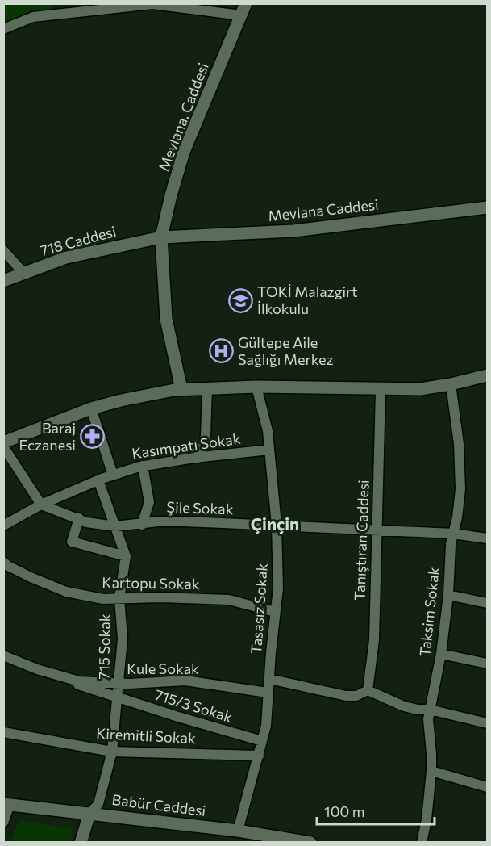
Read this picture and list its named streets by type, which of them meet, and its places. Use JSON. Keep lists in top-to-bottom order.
{
  "streets": {
    "street": [
      "Mevlana. Caddesi",
      "Mevlana Caddesi",
      "718 Caddesi",
      "Kasımpatı Sokak",
      "Şile Sokak",
      "Tanıştıran Caddesi",
      "Kartopu Sokak",
      "Tasasız Sokak",
      "Taksim Sokak",
      "715 Sokak",
      "Kule Sokak",
      "715/3 Sokak",
      "Kiremitli Sokak",
      "Babür Caddesi"
    ]
  },
  "crossings": [
    ["Mevlana. Caddesi", "Mevlana Caddesi"],
    ["Mevlana. Caddesi", "718 Caddesi"],
    ["Mevlana Caddesi", "718 Caddesi"],
    ["Kasımpatı Sokak", "Şile Sokak"],
    ["Kasımpatı Sokak", "Tasasız Sokak"],
    ["Kasımpatı Sokak", "715 Sokak"],
    ["Şile Sokak", "Tanıştıran Caddesi"],
    ["Şile Sokak", "Tasasız Sokak"],
    ["Şile Sokak", "Taksim Sokak"],
    ["Şile Sokak", "715 Sokak"],
    ["Kartopu Sokak", "Tasasız Sokak"],
    ["Kartopu Sokak", "715 Sokak"],
    ["Tasasız Sokak", "Kule Sokak"],
    ["Tasasız Sokak", "715/3 Sokak"],
    ["Tasasız Sokak", "Kiremitli Sokak"],
    ["Tasasız Sokak", "Babür Caddesi"],
    ["715 Sokak", "Kule Sokak"],
    ["715 Sokak", "715/3 Sokak"],
    ["715 Sokak", "Kiremitli Sokak"],
    ["715 Sokak", "Babür Caddesi"],
    ["Kule Sokak", "715/3 Sokak"]
  ],
  "districts": ["Çinçin"],
  "places": {
    "school or university": ["TOKİ Malazgirt İlkokulu"],
    "hospital": ["Gültepe Aile Sağlığı Merkez"],
    "pharmacy": ["Baraj Eczanesi"]
  },
  "scale_bar": "100 m"
}
